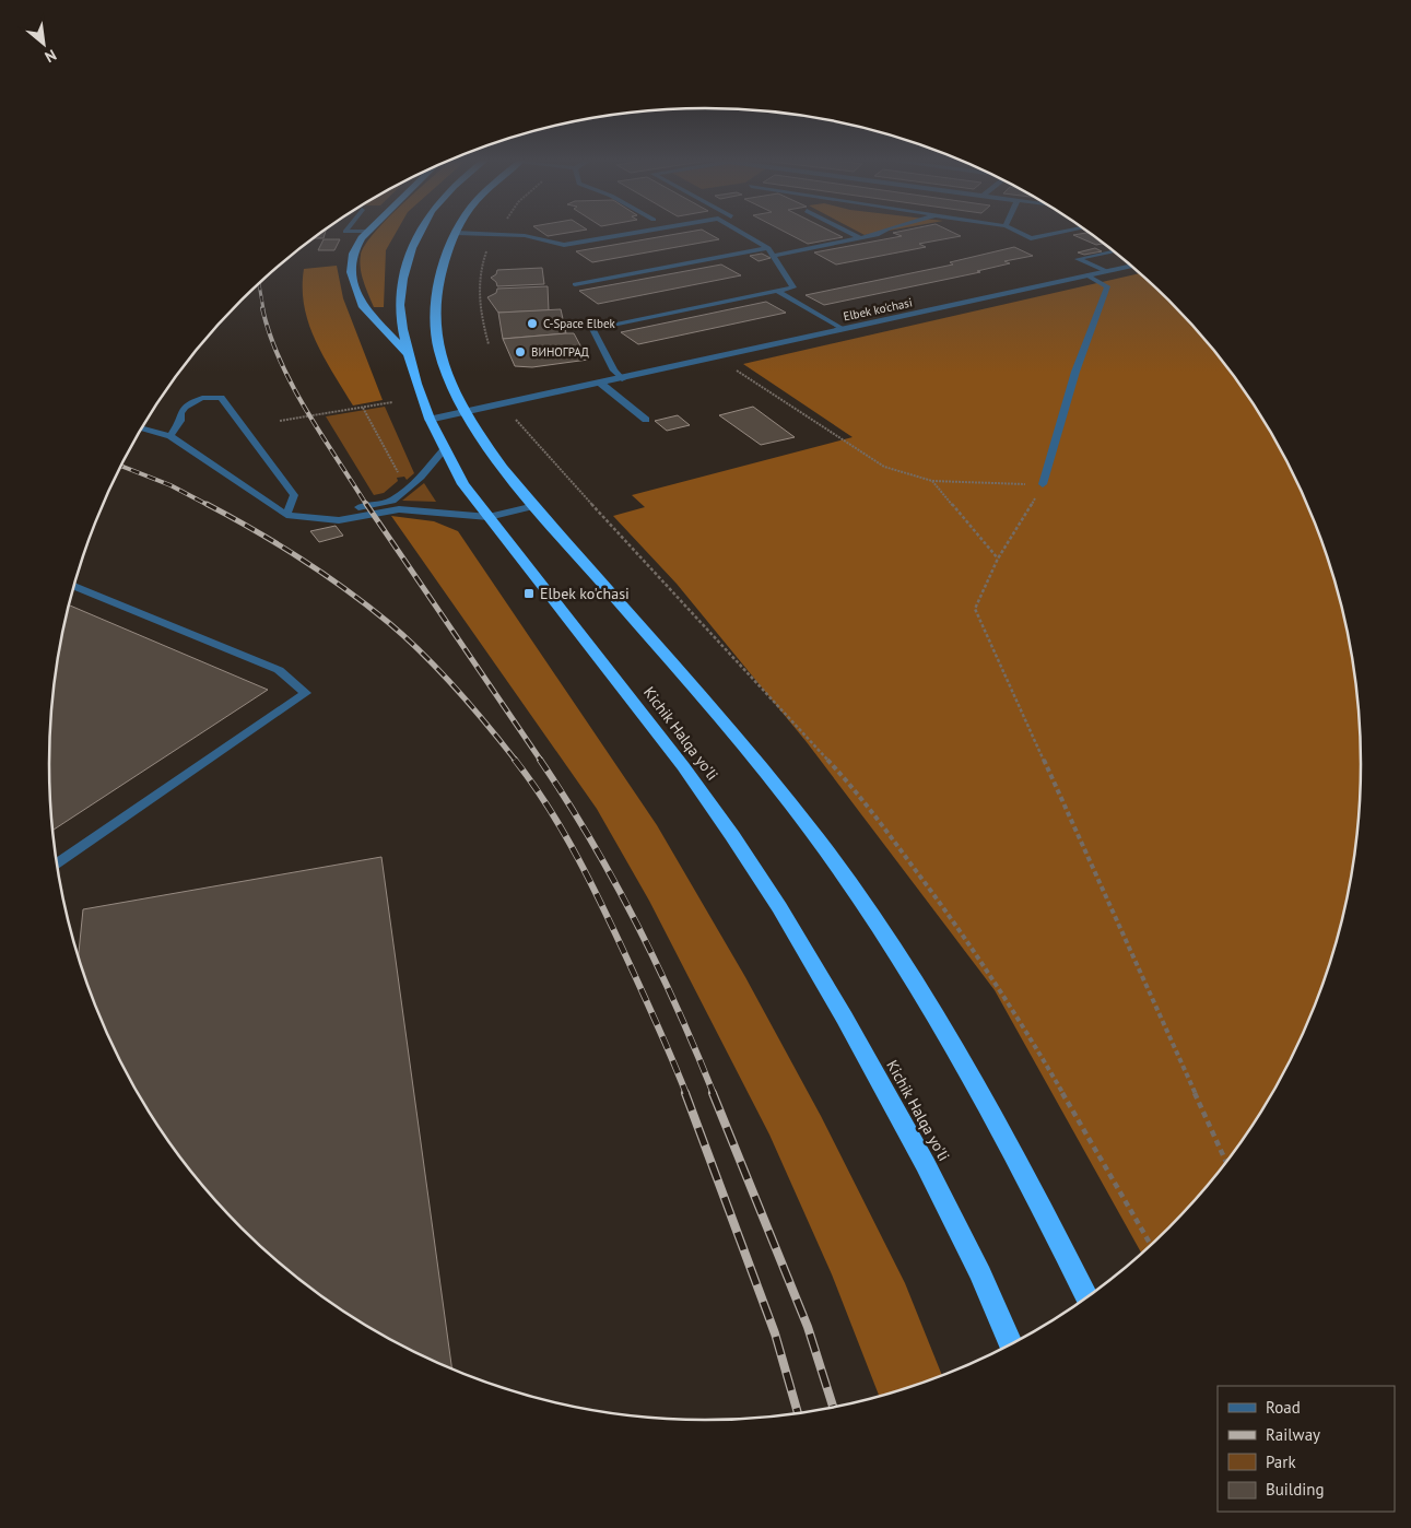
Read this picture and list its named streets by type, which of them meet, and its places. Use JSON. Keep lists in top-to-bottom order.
{
  "streets": {
    "highway": ["Kichik Halqa yo'li"],
    "street": ["Elbek ko'chasi"]
  },
  "crossings": [
    ["Elbek ko'chasi", "Kichik Halqa yo'li"]
  ],
  "places": {
    "other": ["C-Space Elbek", "ВИНОГРАД"],
    "transit": ["Elbek ko'chasi"]
  },
  "legend": [
    "Road",
    "Railway",
    "Park",
    "Building"
  ],
  "north": "bottom right"
}
